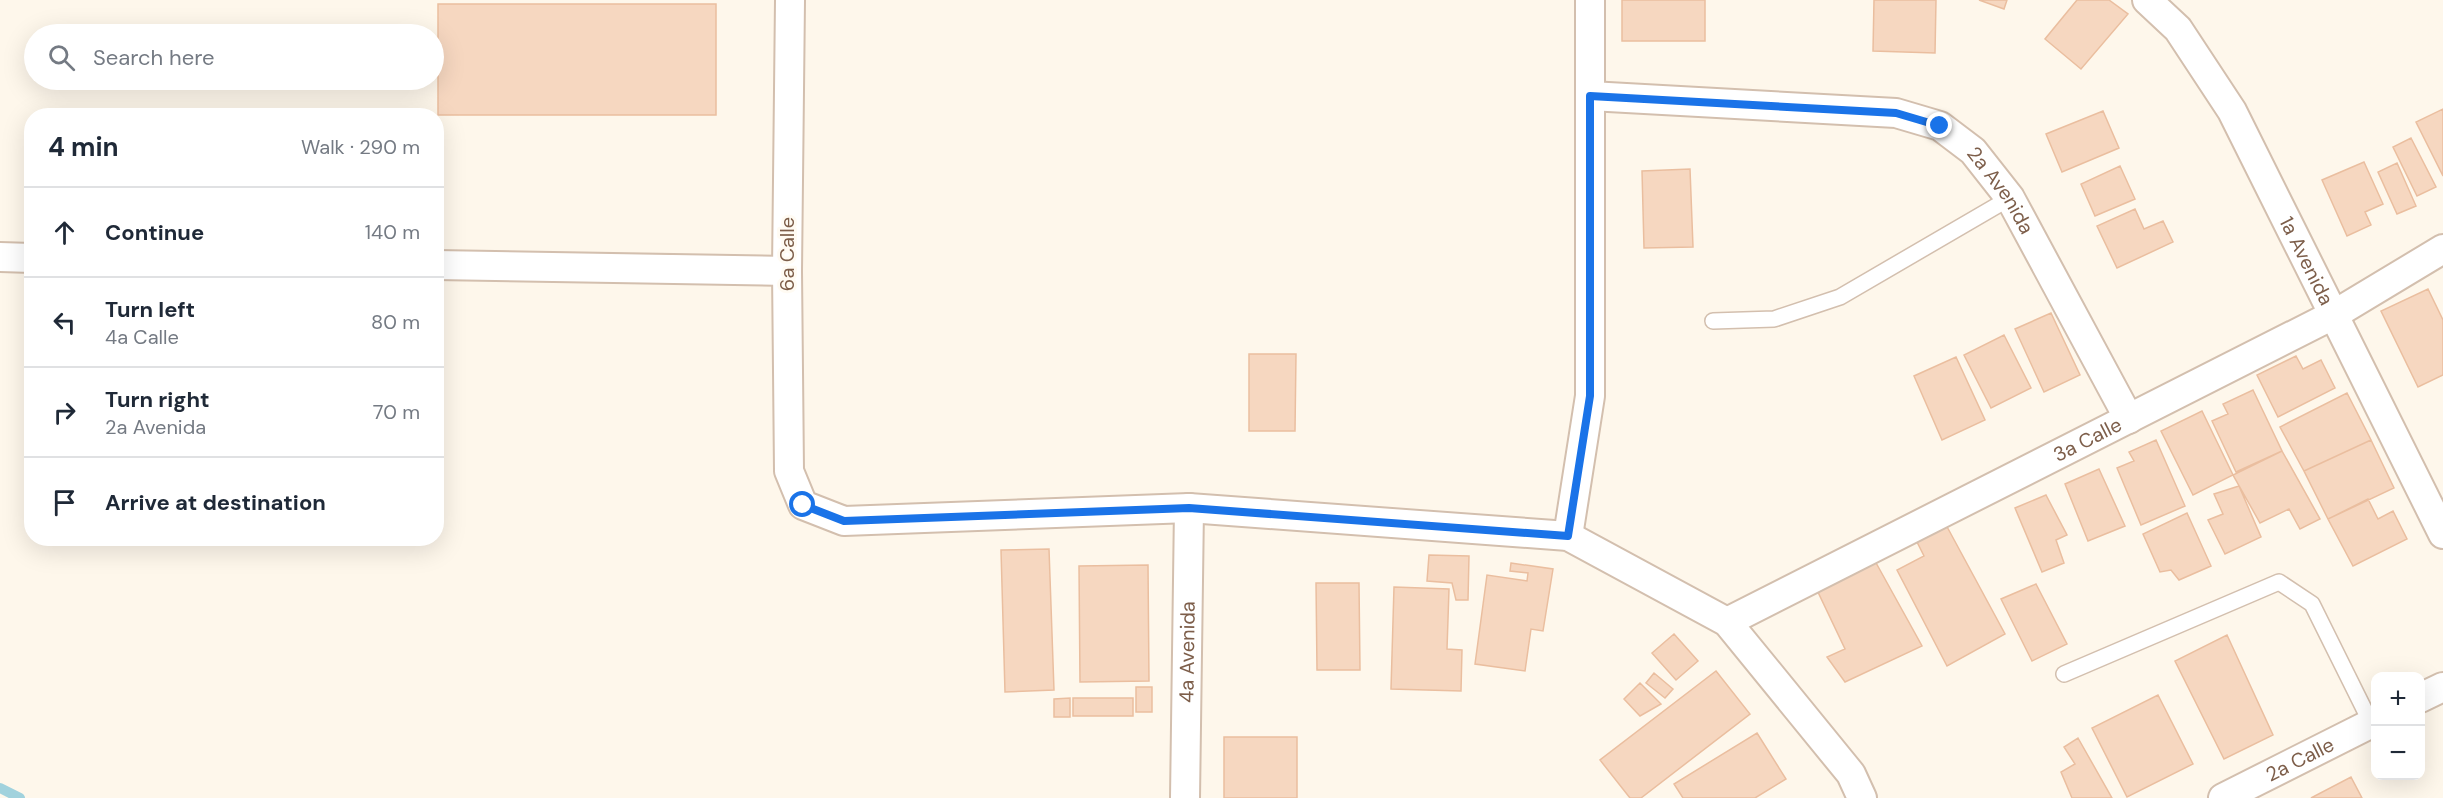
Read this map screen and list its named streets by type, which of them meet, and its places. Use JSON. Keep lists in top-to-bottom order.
{
  "streets": {
    "street": [
      "2a Avenida",
      "6a Calle",
      "1a Avenida",
      "3a Calle",
      "4a Avenida",
      "2a Calle"
    ]
  },
  "crossings": [
    ["2a Avenida", "3a Calle"],
    ["6a Calle", "4a Avenida"],
    ["1a Avenida", "3a Calle"]
  ],
  "page": {
    "search": "Search here",
    "heading": ["4 min", "Walk · 290 m"],
    "list": [
      ["Continue", "140 m"],
      ["Turn left", "4a Calle", "80 m"],
      ["Turn right", "2a Avenida", "70 m"],
      "Arrive at destination"
    ],
    "map_buttons": ["+", "−"]
  }
}
